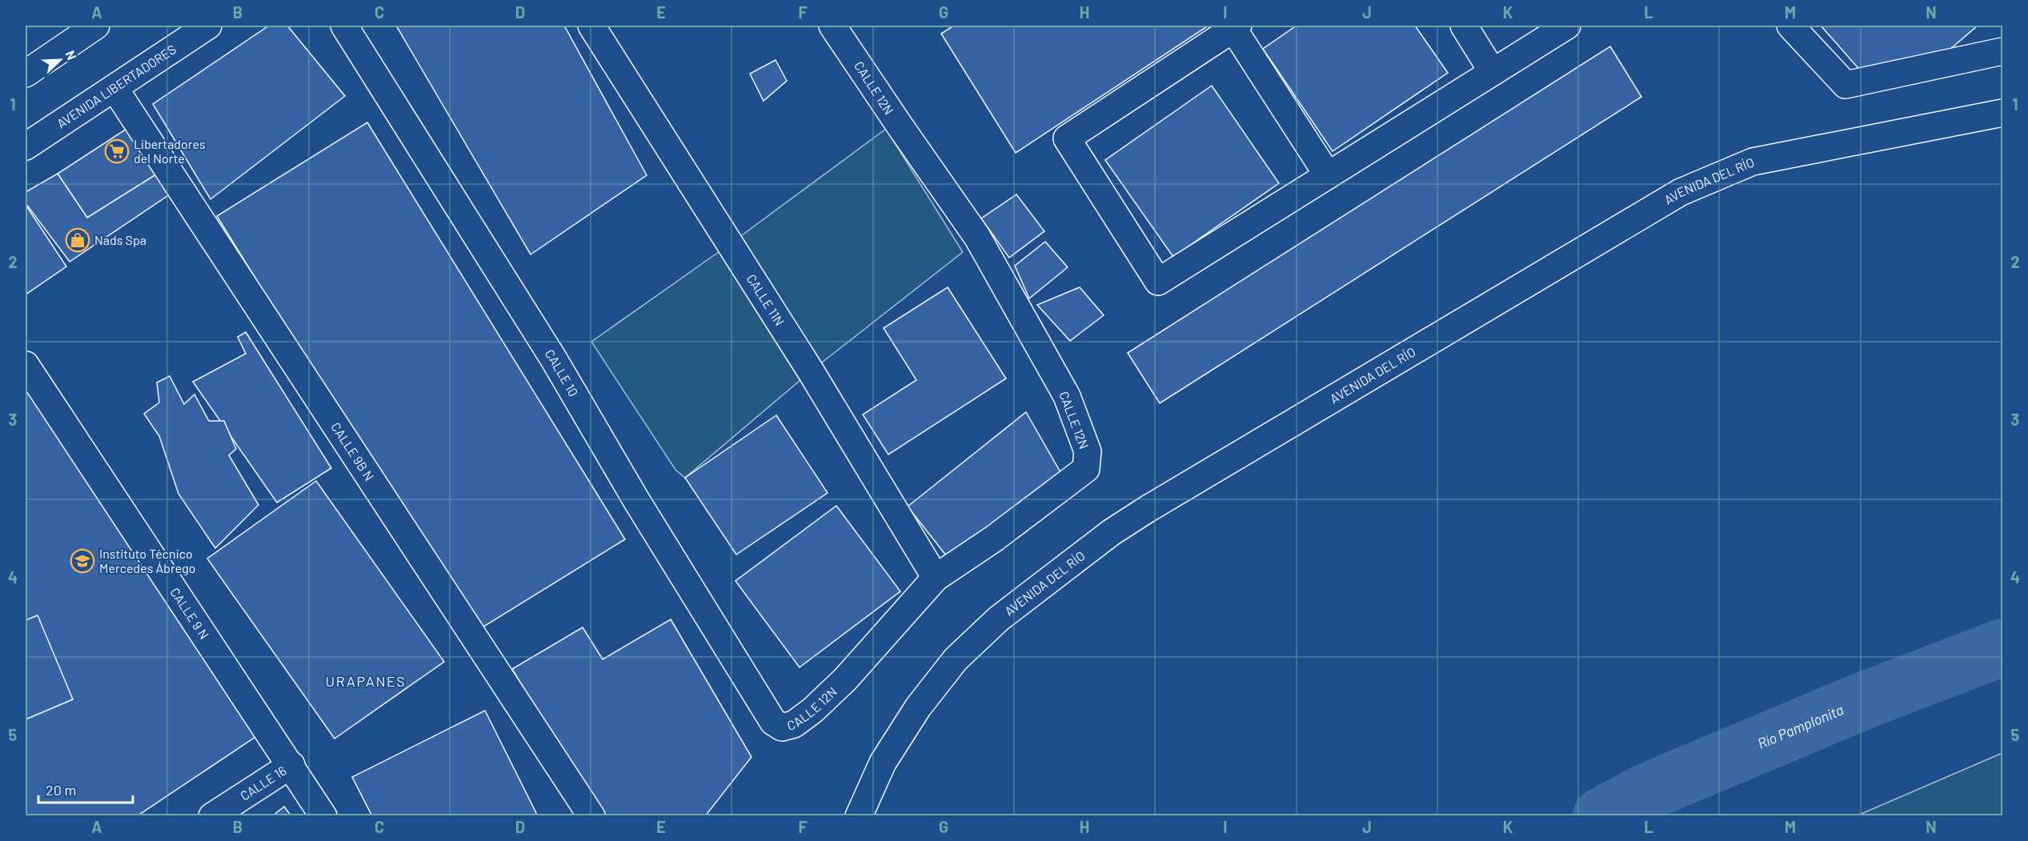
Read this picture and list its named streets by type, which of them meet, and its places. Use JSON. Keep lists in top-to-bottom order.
{
  "streets": {
    "street": [
      "AVENIDA LIBERTADORES",
      "CALLE 12N",
      "AVENIDA DEL RÍO",
      "CALLE 11N",
      "CALLE 10",
      "CALLE 9B N",
      "CALLE 9 N",
      "CALLE 16"
    ]
  },
  "crossings": [
    ["AVENIDA LIBERTADORES", "CALLE 9B N"],
    ["CALLE 12N", "CALLE 11N"],
    ["CALLE 12N", "CALLE 10"],
    ["CALLE 9 N", "CALLE 16"]
  ],
  "districts": ["URAPANES"],
  "water": ["Río Pamplonita"],
  "places": {
    "supermarket": ["Libertadores del Norte"],
    "shop": ["Nads Spa"],
    "school or university": ["Instituto Técnico Mercedes Ábrego"]
  },
  "scale_bar": "20 m",
  "north": "top right",
  "grid": {
    "columns": [
      "A",
      "B",
      "C",
      "D",
      "E",
      "F",
      "G",
      "H",
      "I",
      "J",
      "K",
      "L",
      "M",
      "N"
    ],
    "rows": [
      "1",
      "2",
      "3",
      "4",
      "5"
    ]
  }
}
